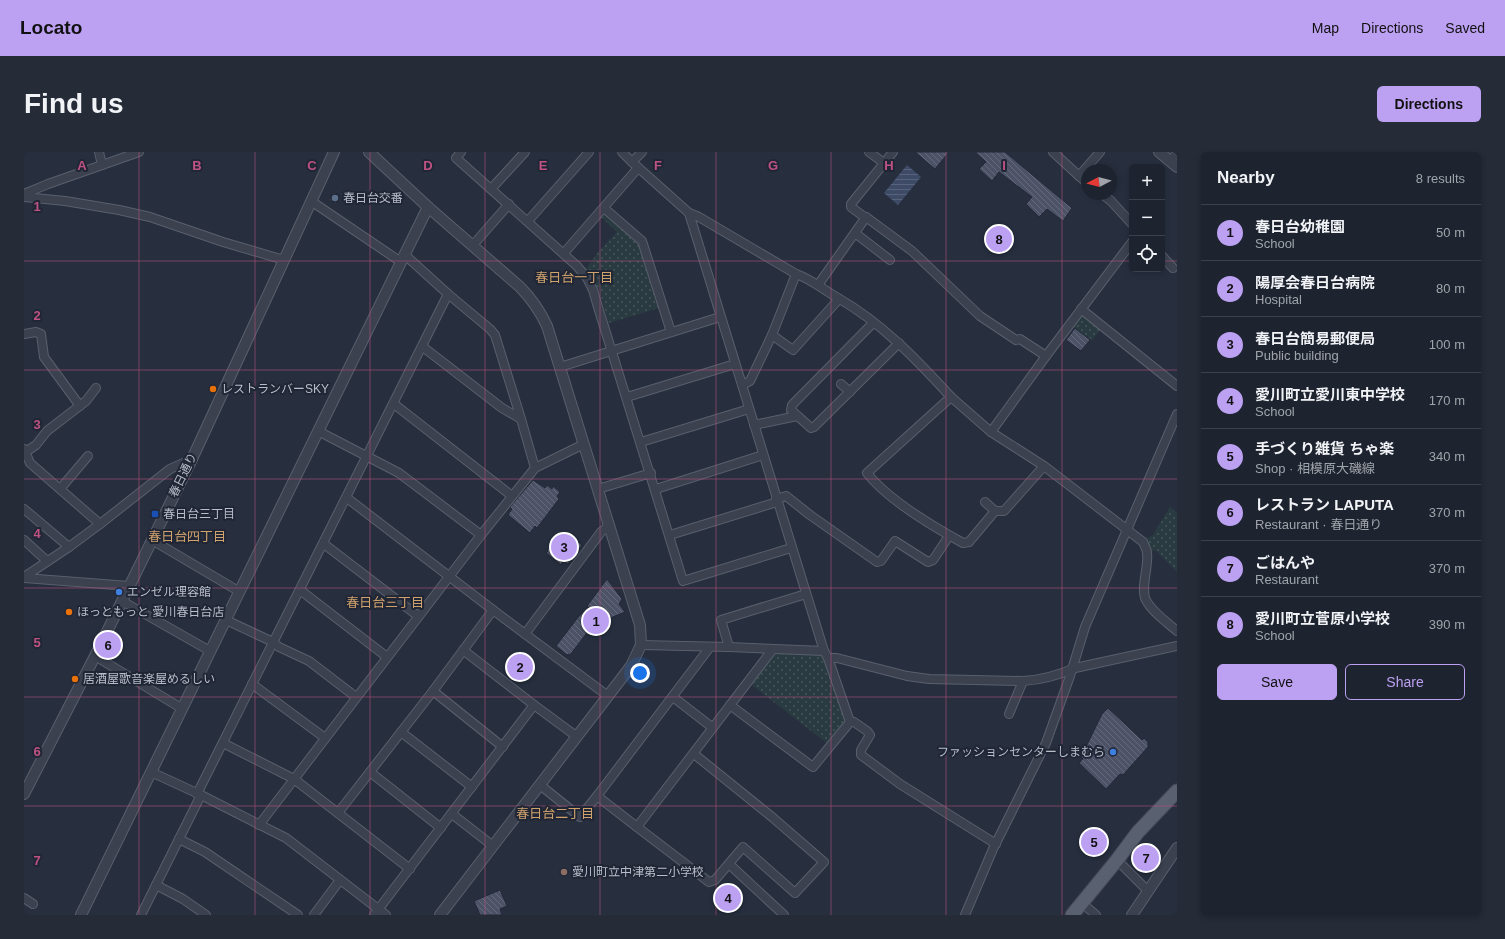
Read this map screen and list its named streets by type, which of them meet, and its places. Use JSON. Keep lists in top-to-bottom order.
{
  "streets": {
    "street": ["春日通り"]
  },
  "districts": [
    "春日台一丁目",
    "春日台四丁目",
    "春日台三丁目",
    "春日台二丁目"
  ],
  "places": {
    "other": [
      "春日台交番",
      "レストランバーSKY",
      "エンゼル理容館",
      "ほっともっと 愛川春日台店",
      "居酒屋歌音楽屋めるしい",
      "ファッションセンターしまむら",
      "愛川町立中津第二小学校"
    ],
    "transit": ["春日台三丁目"]
  },
  "north": "left",
  "page": {
    "header": "Locato",
    "nav": ["Map", "Directions", "Saved"],
    "buttons": [
      "Directions",
      ["Save", "Share"]
    ],
    "title": "Find us",
    "heading": ["Nearby", "8 results"],
    "map_buttons": ["+", "−"],
    "list": [
      {
        "mark": "1",
        "name": "春日台幼稚園",
        "note": "School",
        "value": "50 m"
      },
      {
        "mark": "2",
        "name": "陽厚会春日台病院",
        "note": "Hospital",
        "value": "80 m"
      },
      {
        "mark": "3",
        "name": "春日台簡易郵便局",
        "note": "Public building",
        "value": "100 m"
      },
      {
        "mark": "4",
        "name": "愛川町立愛川東中学校",
        "note": "School",
        "value": "170 m"
      },
      {
        "mark": "5",
        "name": "手づくり雑貨 ちゃ楽",
        "note": "Shop · 相模原大磯線",
        "value": "340 m"
      },
      {
        "mark": "6",
        "name": "レストラン LAPUTA",
        "note": "Restaurant · 春日通り",
        "value": "370 m"
      },
      {
        "mark": "7",
        "name": "ごはんや",
        "note": "Restaurant",
        "value": "370 m"
      },
      {
        "mark": "8",
        "name": "愛川町立菅原小学校",
        "note": "School",
        "value": "390 m"
      }
    ],
    "pins": [
      "8",
      "3",
      "1",
      "6",
      "2",
      "5",
      "7",
      "4"
    ]
  },
  "grid": {
    "columns": [
      "A",
      "B",
      "C",
      "D",
      "E",
      "F",
      "G",
      "H",
      "I"
    ],
    "rows": [
      "1",
      "2",
      "3",
      "4",
      "5",
      "6",
      "7"
    ]
  }
}
